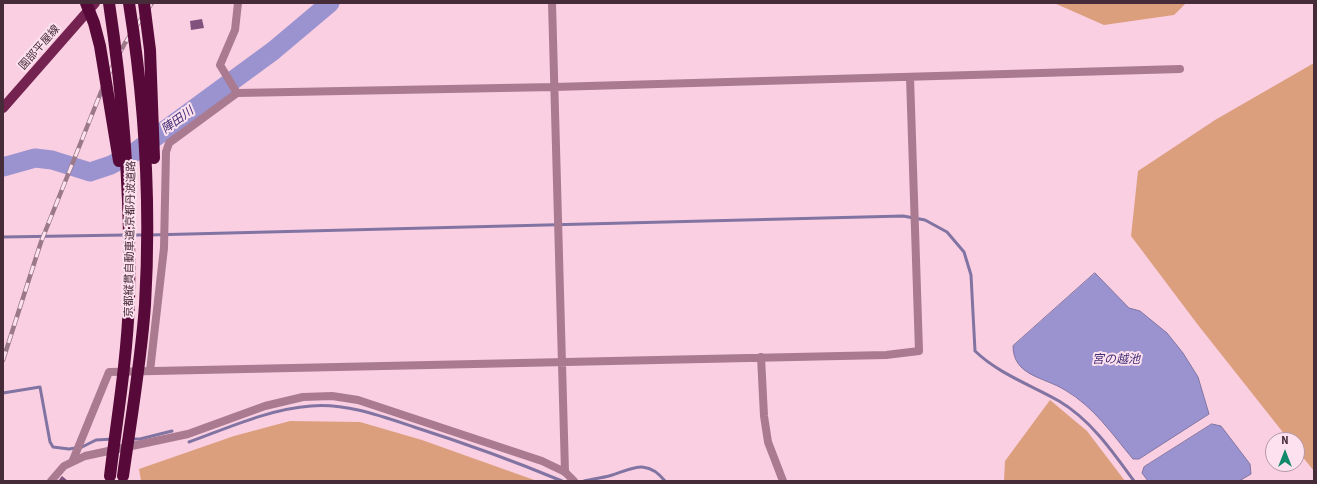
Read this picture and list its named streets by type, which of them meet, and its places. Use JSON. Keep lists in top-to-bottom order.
{
  "streets": {
    "highway": ["京都縦貫自動車道;京都丹波道路"],
    "main road": ["園部平屋線"]
  },
  "water": ["陣田川", "宮の越池"],
  "north": "top"
}
